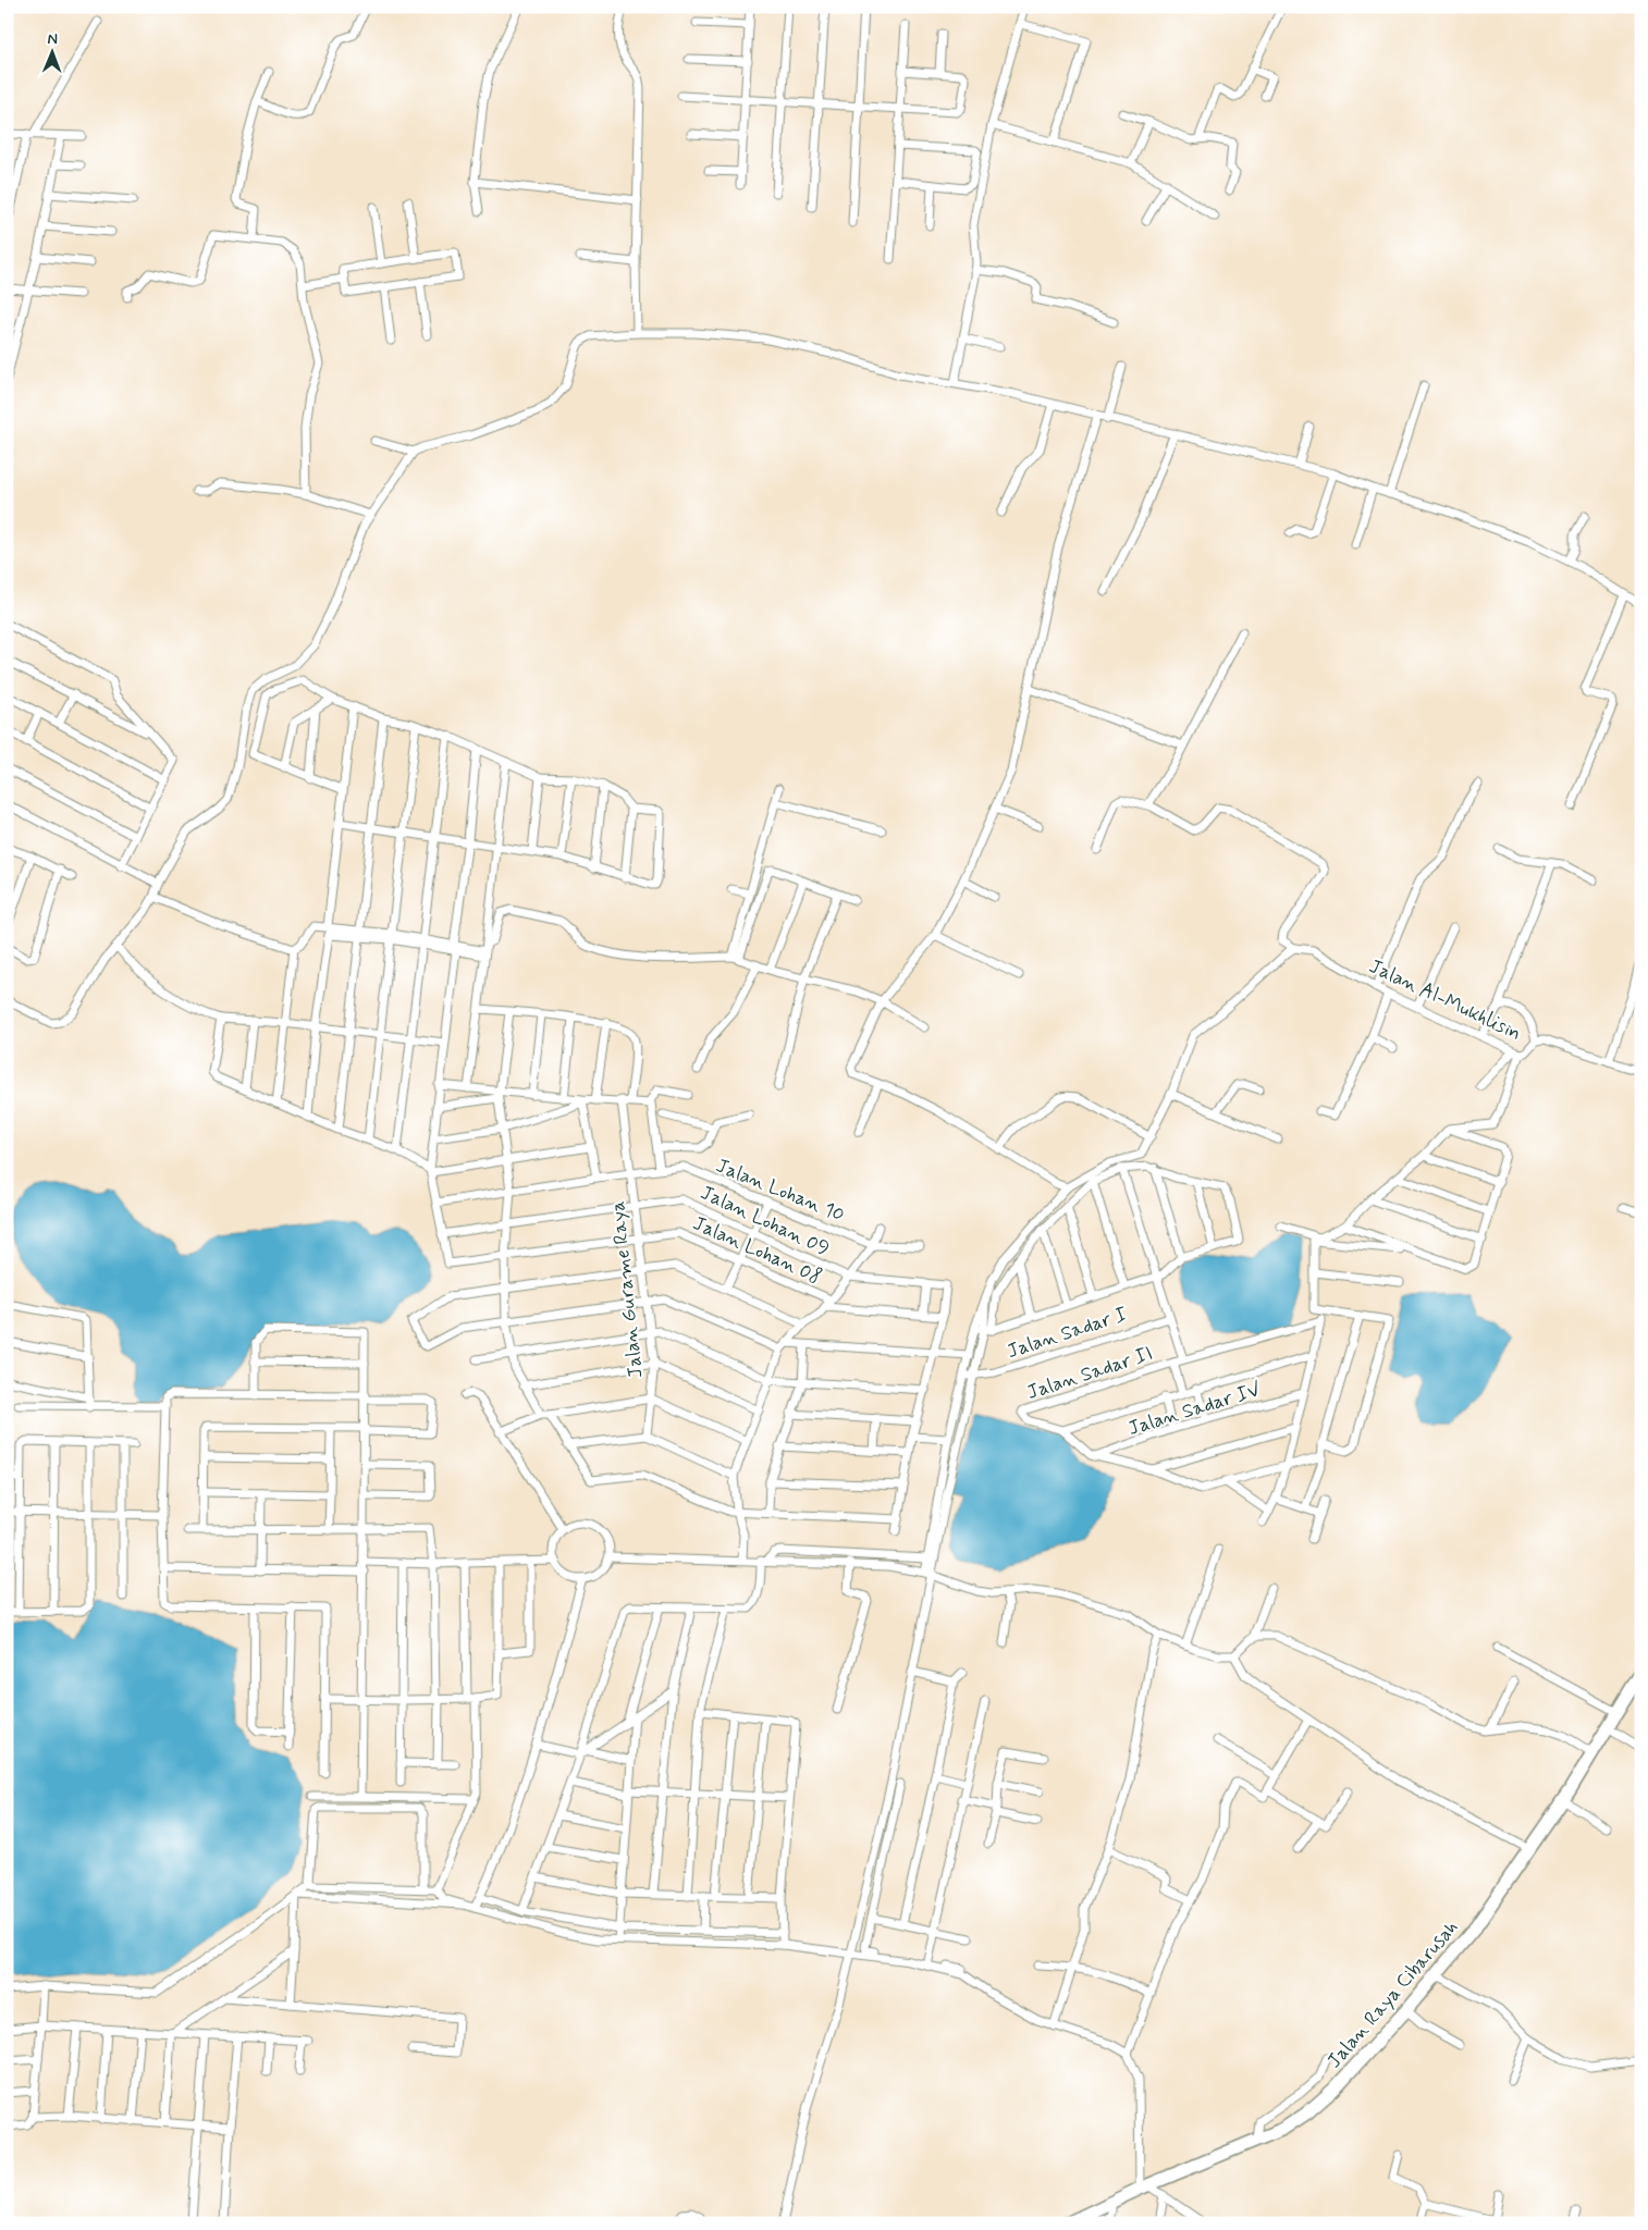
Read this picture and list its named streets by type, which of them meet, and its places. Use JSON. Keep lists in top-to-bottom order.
{
  "streets": {
    "main road": ["Jalan Raya Cibarusah"],
    "street": [
      "Jalan Al-Mukhlisin",
      "Jalan Lohan 10",
      "Jalan Lohan 09",
      "Jalan Lohan 08",
      "Jalan Gurame Raya",
      "Jalan Sadar I",
      "Jalan Sadar II",
      "Jalan Sadar IV"
    ]
  },
  "crossings": [
    ["Jalan Lohan 10", "Jalan Gurame Raya"],
    ["Jalan Lohan 09", "Jalan Lohan 08"],
    ["Jalan Lohan 09", "Jalan Gurame Raya"],
    ["Jalan Lohan 08", "Jalan Gurame Raya"],
    ["Jalan Sadar II", "Jalan Sadar IV"]
  ],
  "north": "top"
}
